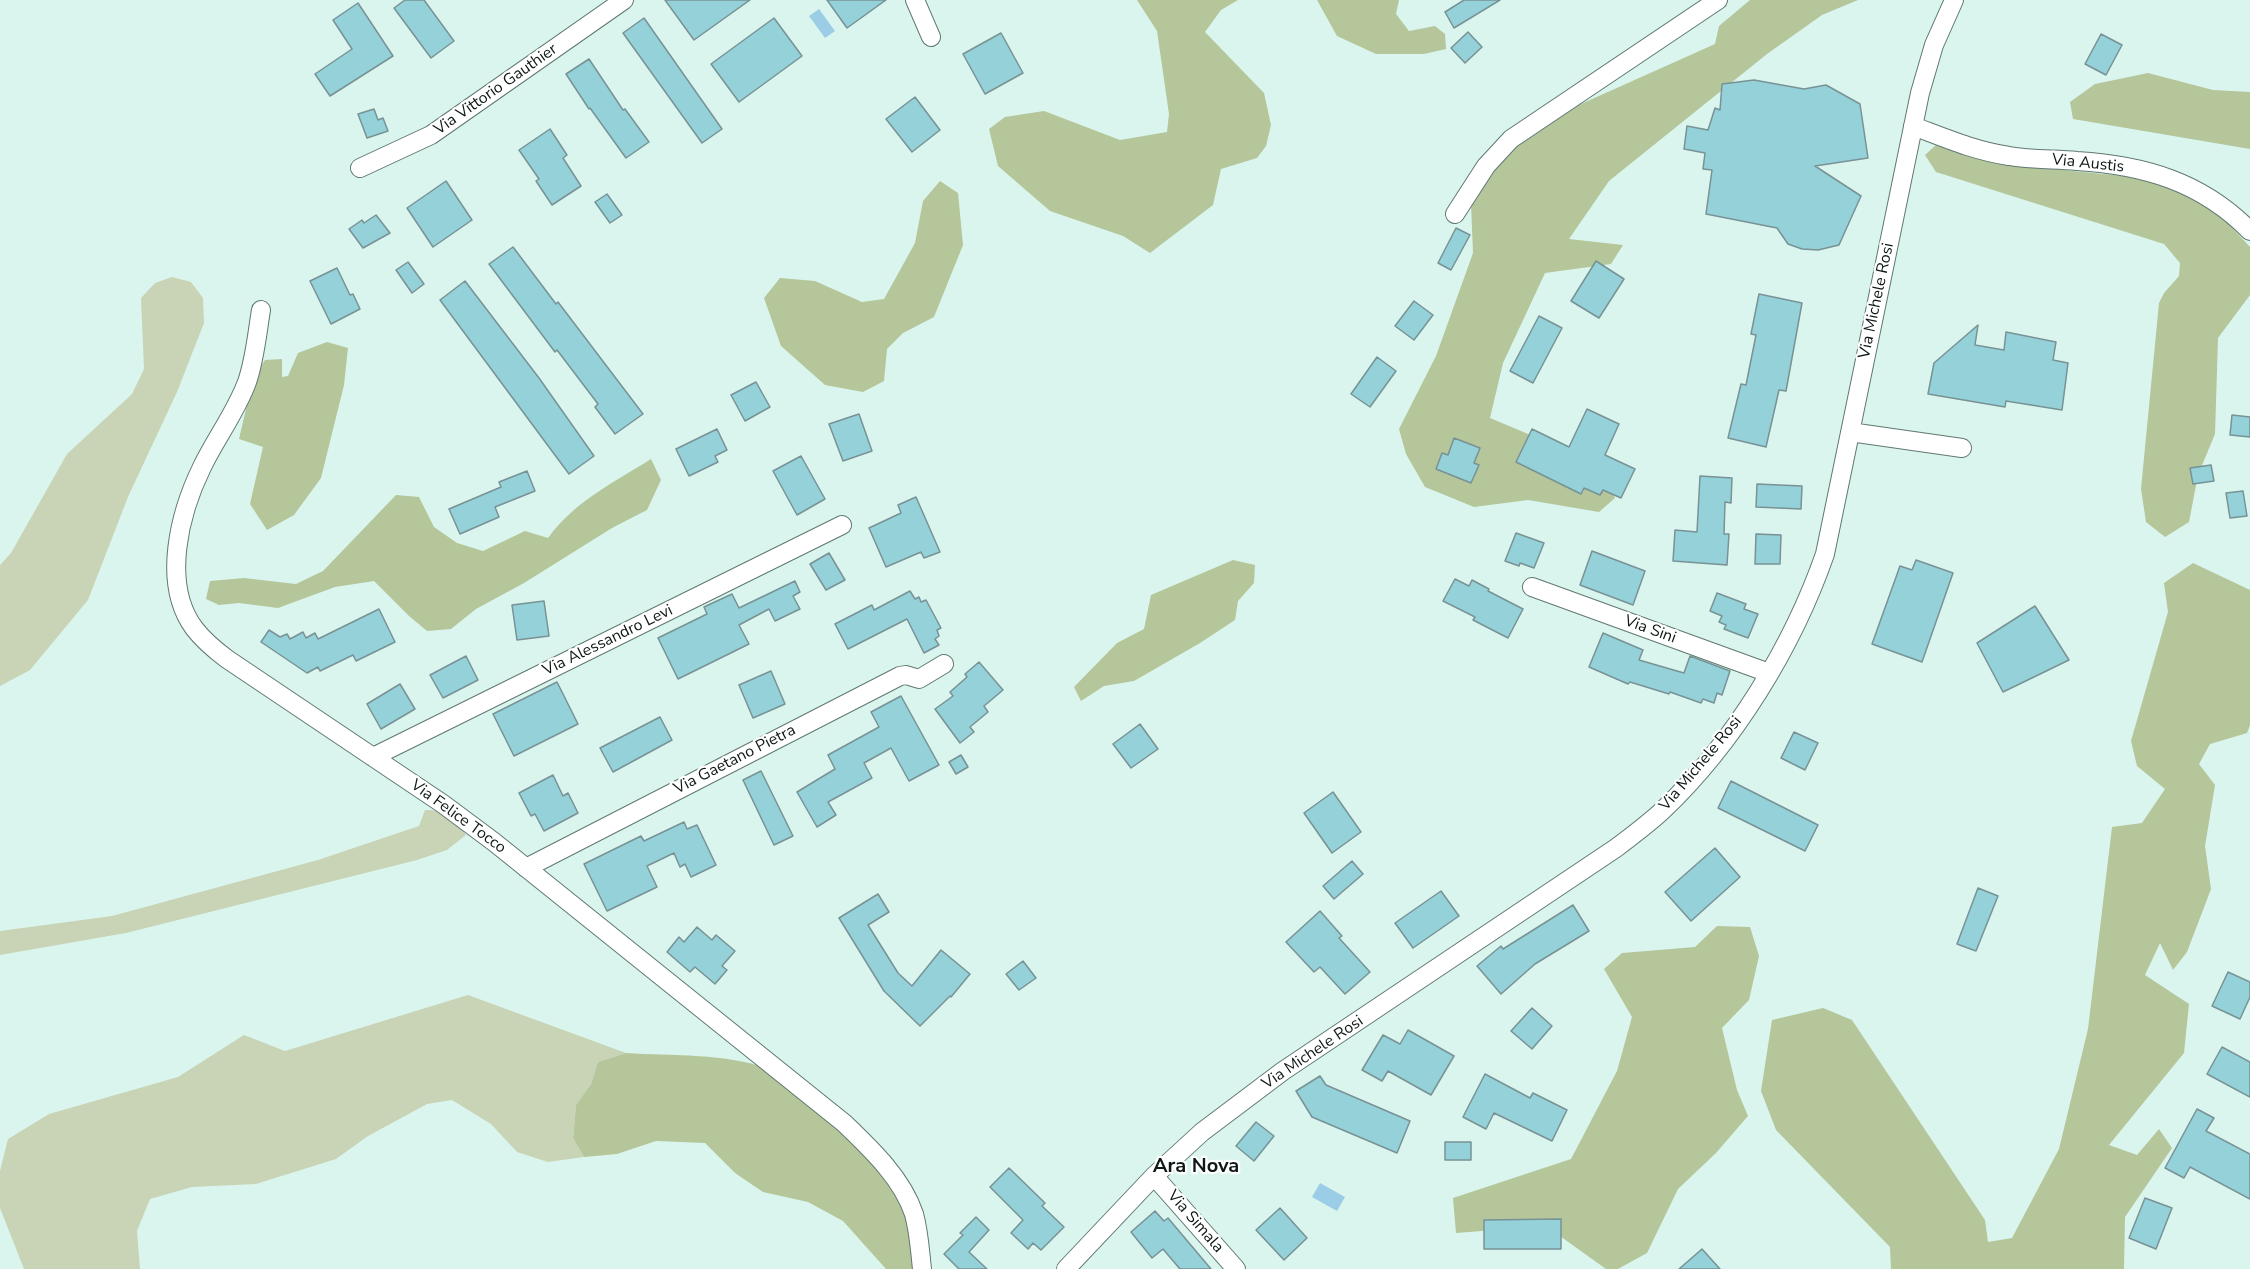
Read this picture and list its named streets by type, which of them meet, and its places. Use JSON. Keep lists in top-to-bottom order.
{
  "streets": {
    "street": [
      "Via Vittorio Gauthier",
      "Via Austis",
      "Via Michele Rosi",
      "Via Sini",
      "Via Alessandro Levi",
      "Via Gaetano Pietra",
      "Via Felice Tocco",
      "Via Simala"
    ]
  },
  "crossings": [
    ["Via Austis", "Via Michele Rosi"],
    ["Via Michele Rosi", "Via Sini"],
    ["Via Michele Rosi", "Via Simala"],
    ["Via Alessandro Levi", "Via Felice Tocco"],
    ["Via Gaetano Pietra", "Via Felice Tocco"]
  ],
  "districts": ["Ara Nova"]
}
